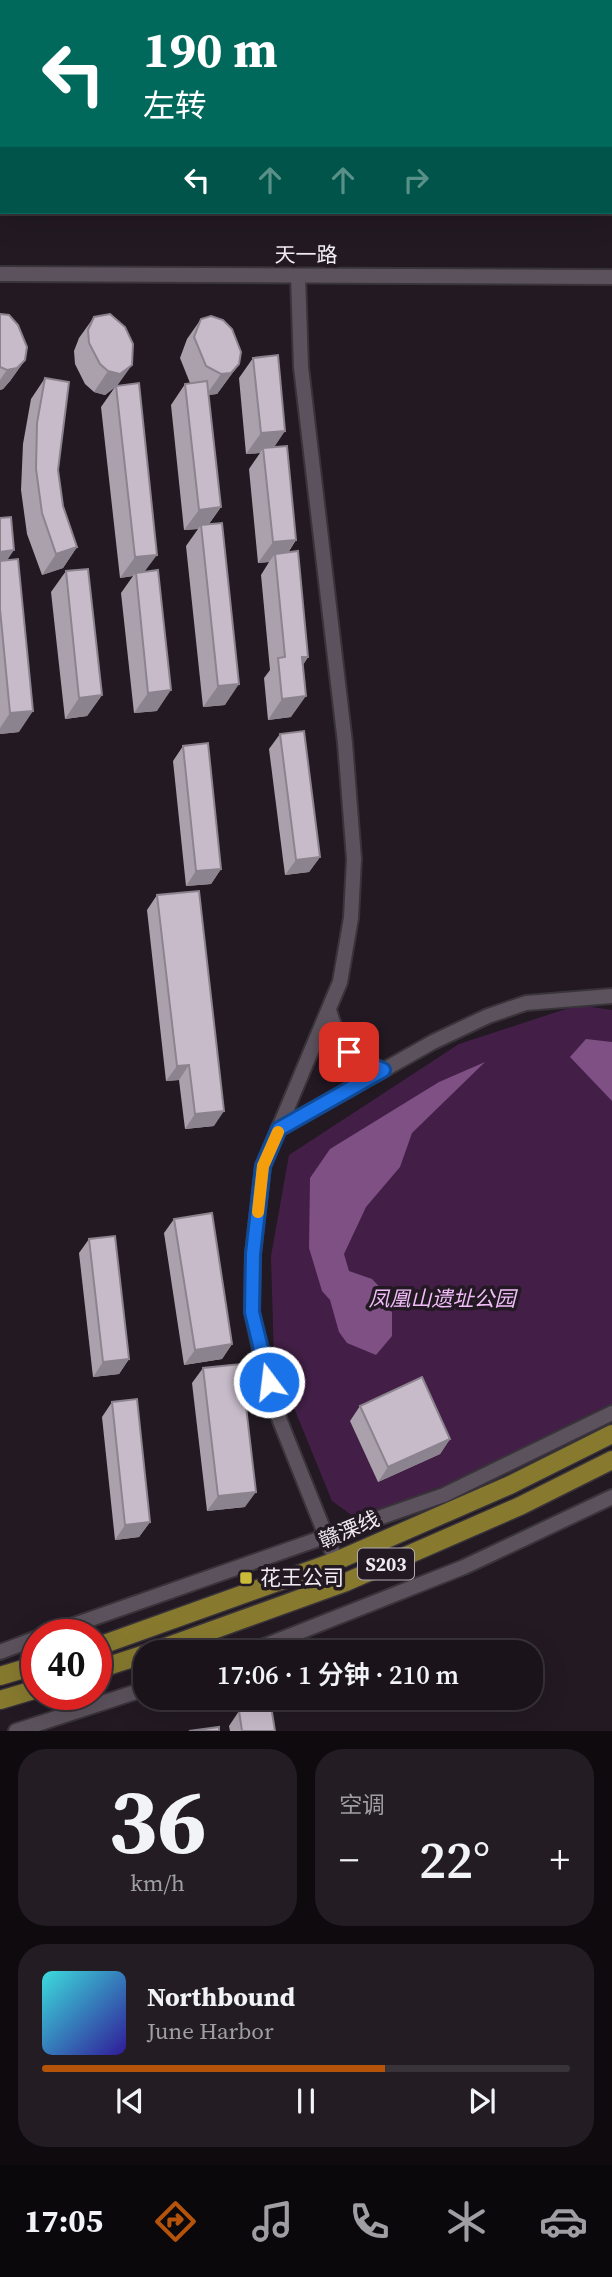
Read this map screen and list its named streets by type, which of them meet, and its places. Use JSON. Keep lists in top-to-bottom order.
{
  "streets": {
    "main road": ["赣溧线", "S203"],
    "street": ["天一路"]
  },
  "parks": ["凤凰山遗址公园"],
  "places": {
    "transit": ["花王公司"]
  },
  "page": {
    "turn": ["190 m", "左转"],
    "limit": "40",
    "trip": "17:06 · 1 分钟 · 210 m",
    "tile": [
      ["36", "km/h"],
      "空调"
    ],
    "heat": ["−", "22°", "+"],
    "song": ["Northbound", "June Harbor"],
    "tabs": "17:05"
  }
}
